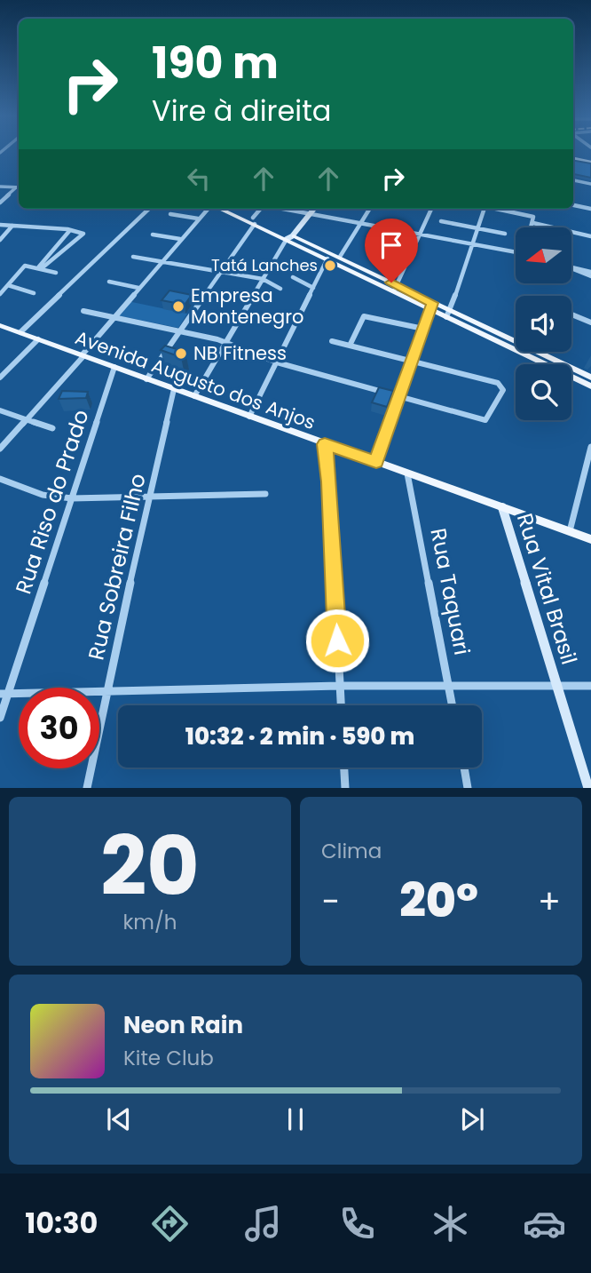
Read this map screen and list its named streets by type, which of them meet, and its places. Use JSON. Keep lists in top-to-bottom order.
{
  "streets": {
    "main road": ["Avenida Augusto dos Anjos"],
    "street": [
      "Rua Riso do Prado",
      "Rua Sobreira Filho",
      "Rua Vital Brasil",
      "Rua Taquari"
    ]
  },
  "crossings": [
    ["Avenida Augusto dos Anjos", "Rua Riso do Prado"],
    ["Avenida Augusto dos Anjos", "Rua Sobreira Filho"],
    ["Avenida Augusto dos Anjos", "Rua Vital Brasil"],
    ["Avenida Augusto dos Anjos", "Rua Taquari"]
  ],
  "places": ["Tatá Lanches", "Empresa Montenegro", "NB Fitness"],
  "north": "left",
  "page": {
    "turn": ["190 m", "Vire à direita"],
    "limit": "30",
    "trip": "10:32 · 2 min · 590 m",
    "tile": [
      ["20", "km/h"],
      "Clima"
    ],
    "heat": ["−", "20°", "+"],
    "song": ["Neon Rain", "Kite Club"],
    "tabs": "10:30"
  }
}
